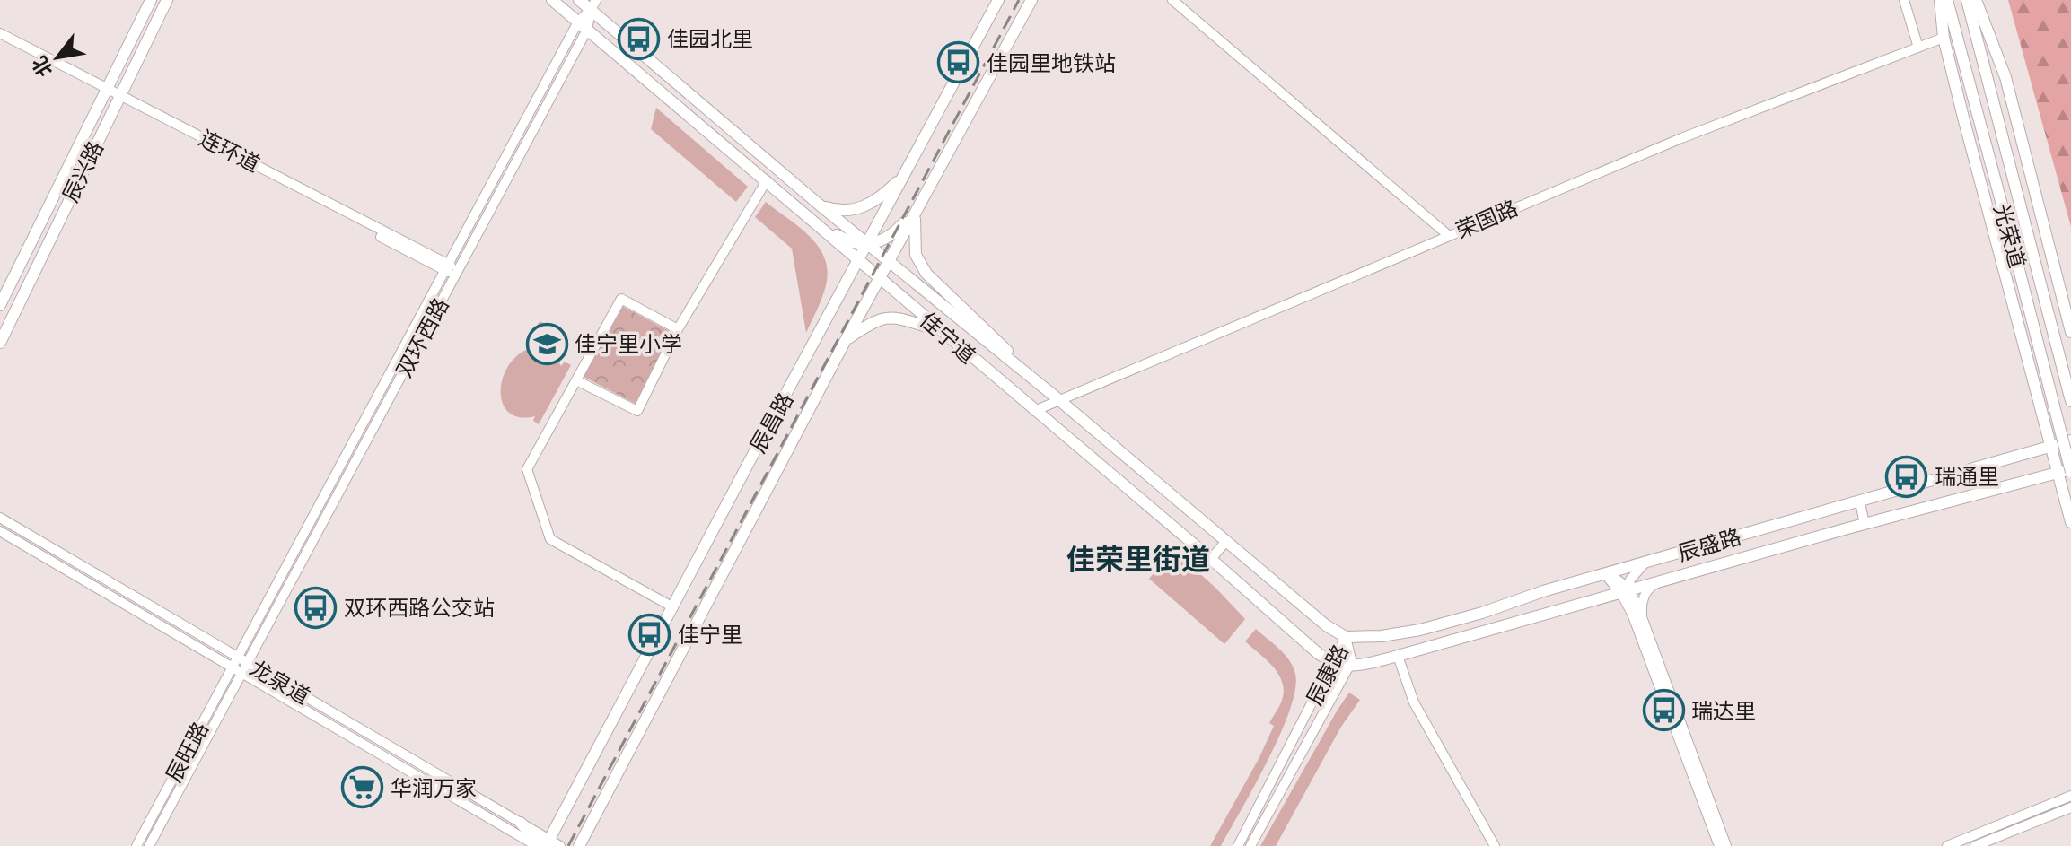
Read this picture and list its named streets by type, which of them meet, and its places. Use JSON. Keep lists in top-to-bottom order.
{
  "streets": {
    "main road": [
      "辰兴路",
      "光荣道",
      "佳宁道",
      "辰昌路",
      "辰盛路"
    ],
    "street": [
      "连环道",
      "荣国路",
      "双环西路",
      "辰康路",
      "龙泉道",
      "辰旺路"
    ]
  },
  "crossings": [
    ["连环道", "辰兴路"],
    ["连环道", "双环西路"],
    ["荣国路", "佳宁道"],
    ["光荣道", "辰盛路"],
    ["双环西路", "佳宁道"],
    ["双环西路", "龙泉道"],
    ["双环西路", "辰旺路"],
    ["佳宁道", "辰昌路"],
    ["佳宁道", "辰盛路"],
    ["佳宁道", "辰康路"],
    ["辰昌路", "龙泉道"],
    ["辰盛路", "辰康路"],
    ["龙泉道", "辰旺路"]
  ],
  "districts": ["佳荣里街道"],
  "places": {
    "bus stop": [
      "佳园北里",
      "佳园里地铁站",
      "瑞通里",
      "双环西路公交站",
      "佳宁里",
      "瑞达里"
    ],
    "school or university": ["佳宁里小学"],
    "supermarket": ["华润万家"]
  },
  "north": "bottom left"
}
